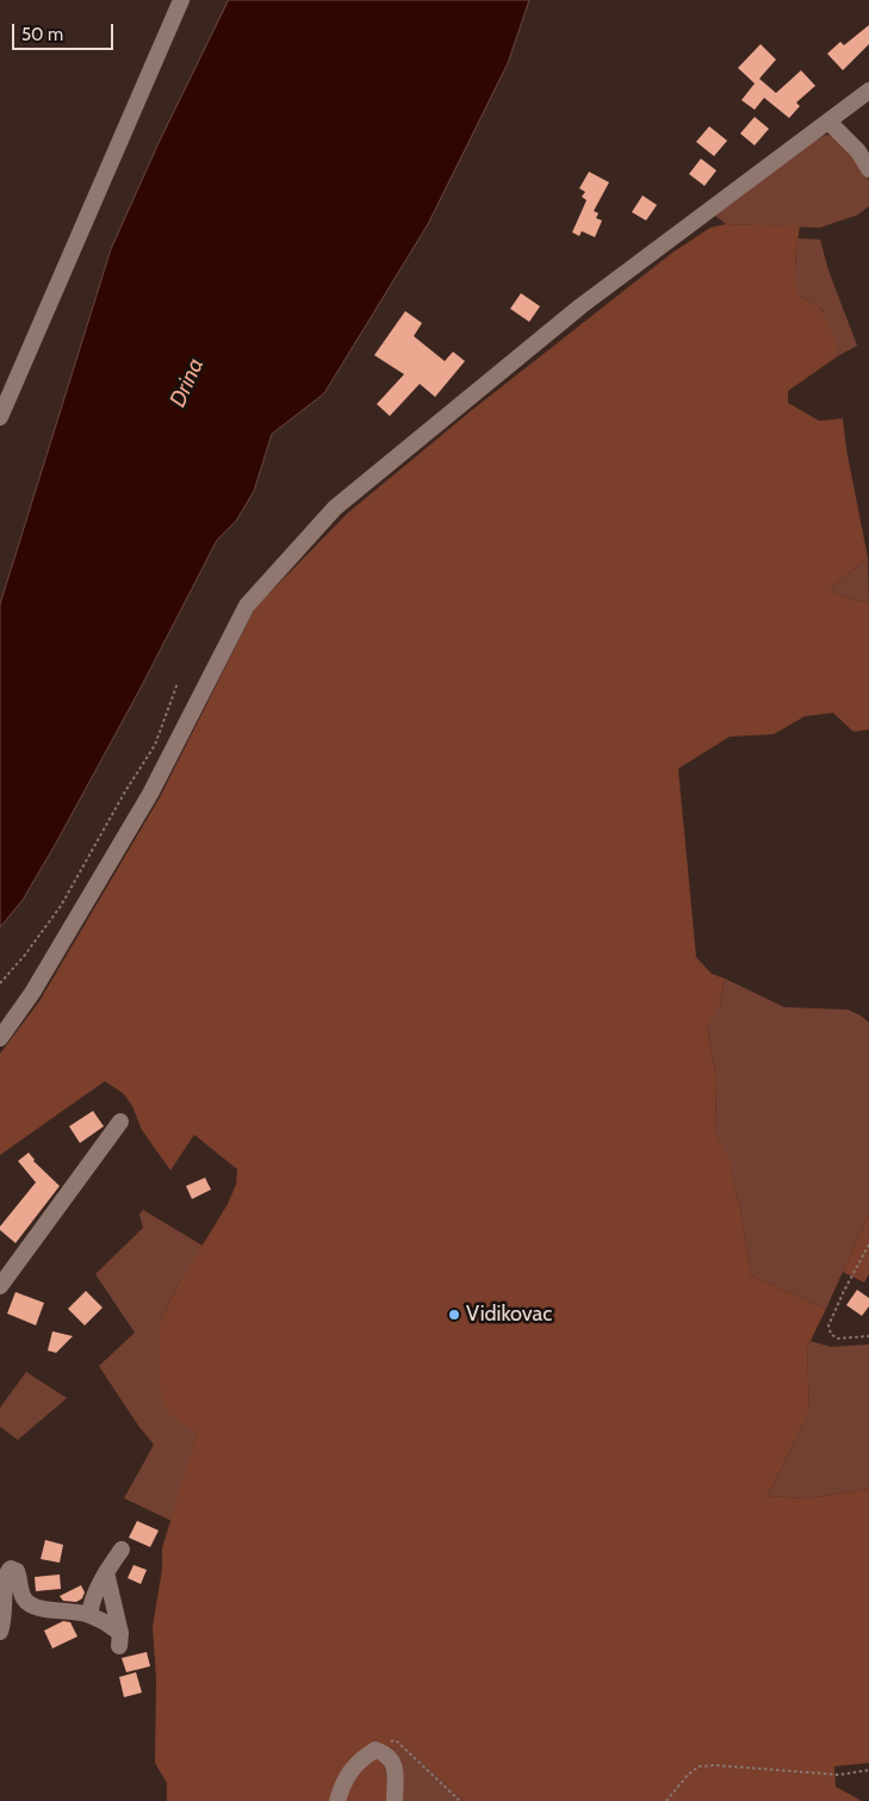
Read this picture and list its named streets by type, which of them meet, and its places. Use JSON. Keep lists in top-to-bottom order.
{
  "water": ["Drina"],
  "places": ["Vidikovac"],
  "scale_bar": "50 m"
}
